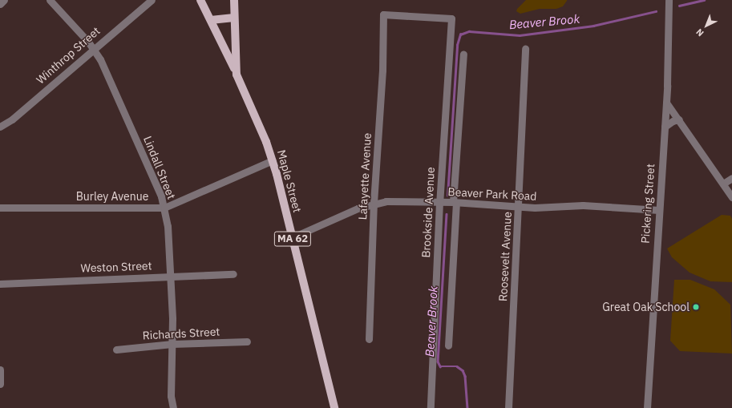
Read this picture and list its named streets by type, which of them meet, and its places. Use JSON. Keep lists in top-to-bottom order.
{
  "streets": {
    "main road": ["Maple Street", "MA 62"],
    "street": [
      "Winthrop Street",
      "Lindall Street",
      "Lafayette Avenue",
      "Beaver Park Road",
      "Burley Avenue",
      "Pickering Street",
      "Brookside Avenue",
      "Roosevelt Avenue",
      "Weston Street",
      "Richards Street"
    ]
  },
  "crossings": [
    ["Winthrop Street", "Lindall Street"],
    ["Lindall Street", "Burley Avenue"],
    ["Lindall Street", "Weston Street"],
    ["Lindall Street", "Richards Street"],
    ["Lafayette Avenue", "Beaver Park Road"],
    ["Lafayette Avenue", "Brookside Avenue"],
    ["Maple Street", "Beaver Park Road"],
    ["Maple Street", "Burley Avenue"],
    ["Maple Street", "MA 62"],
    ["Beaver Park Road", "Pickering Street"],
    ["Beaver Park Road", "Brookside Avenue"],
    ["Beaver Park Road", "Roosevelt Avenue"]
  ],
  "water": ["Beaver Brook"],
  "places": ["Great Oak School"],
  "north": "bottom left"
}
